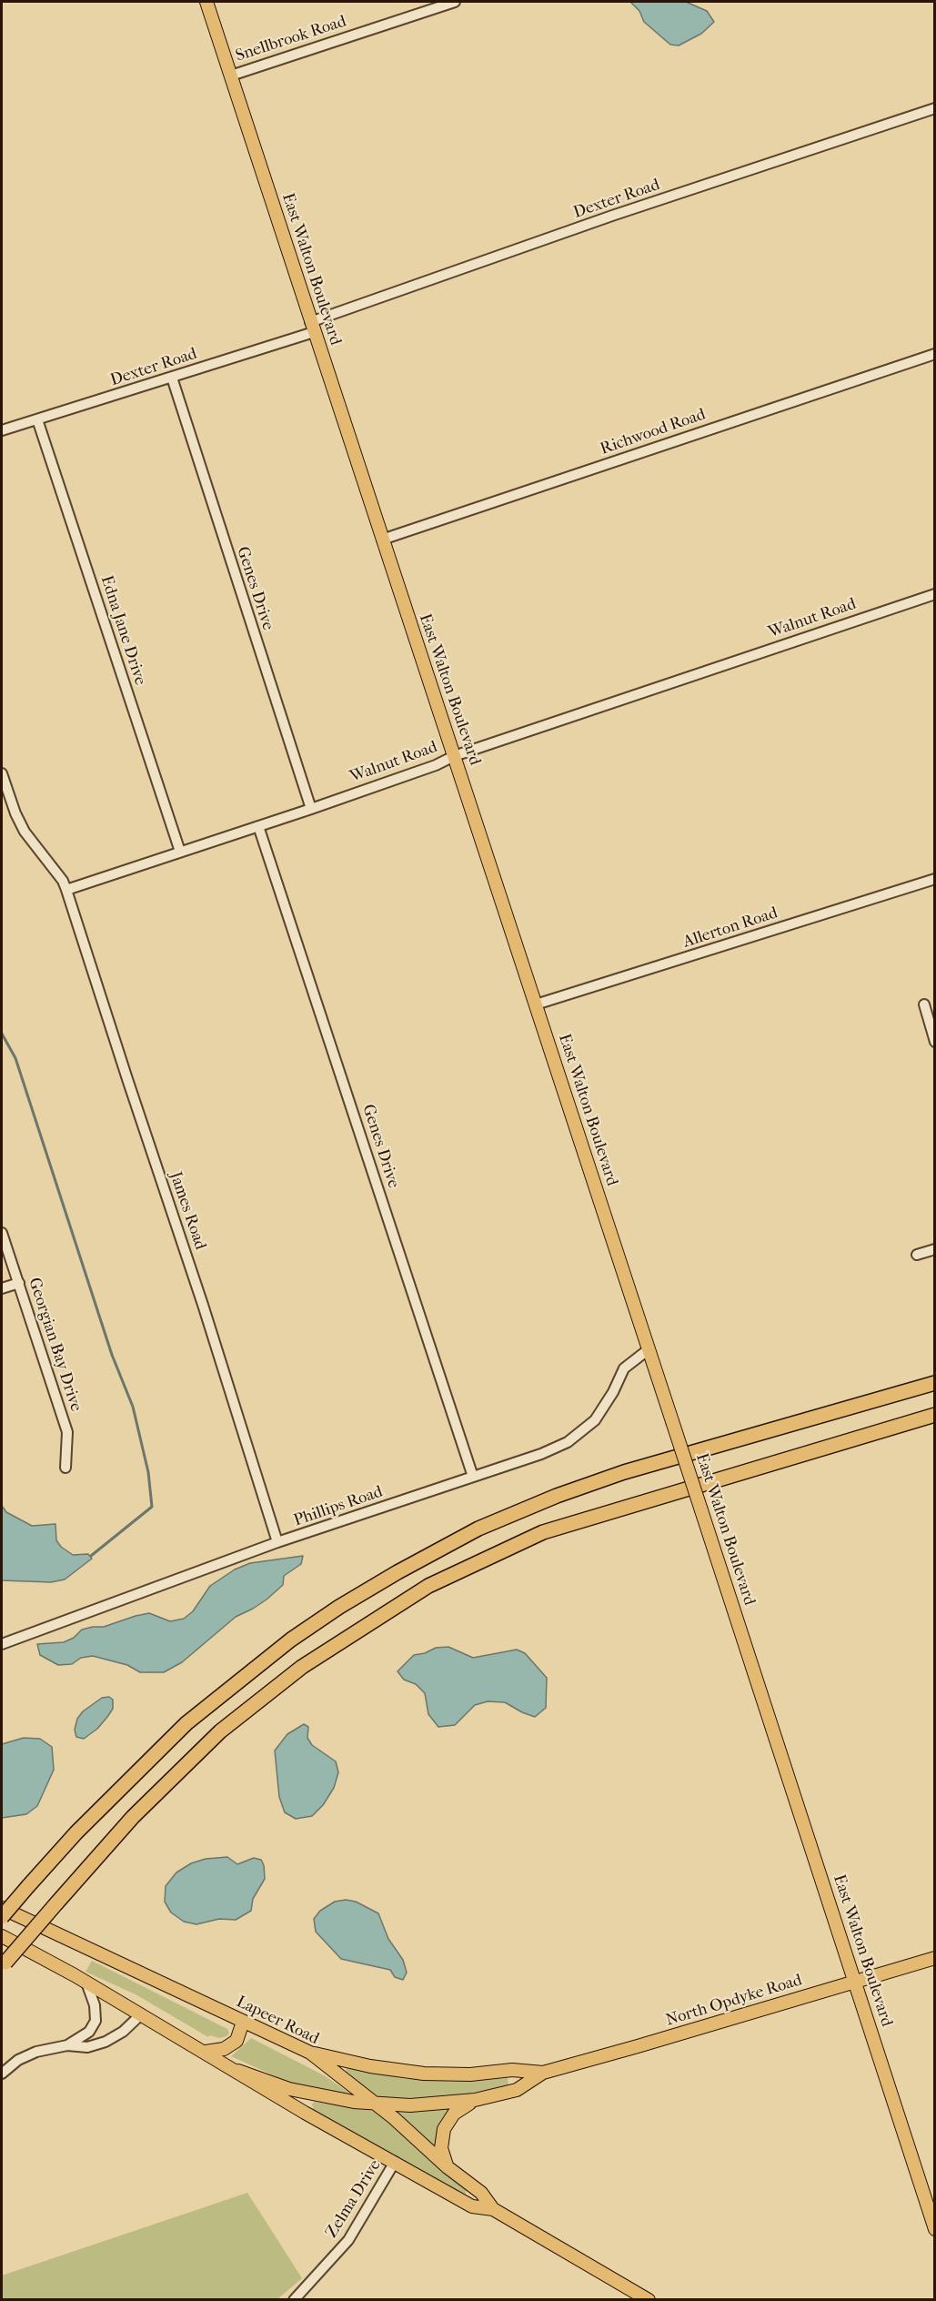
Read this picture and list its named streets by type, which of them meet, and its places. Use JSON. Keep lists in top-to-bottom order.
{
  "streets": {
    "main road": ["East Walton Boulevard", "North Opdyke Road", "Lapeer Road"],
    "street": [
      "Snellbrook Road",
      "Dexter Road",
      "Richwood Road",
      "Genes Drive",
      "Walnut Road",
      "Edna Jane Drive",
      "Allerton Road",
      "James Road",
      "Georgian Bay Drive",
      "Phillips Road",
      "Zelma Drive"
    ]
  },
  "crossings": [
    ["Snellbrook Road", "East Walton Boulevard"],
    ["Dexter Road", "East Walton Boulevard"],
    ["Dexter Road", "Genes Drive"],
    ["Dexter Road", "Edna Jane Drive"],
    ["East Walton Boulevard", "Richwood Road"],
    ["East Walton Boulevard", "Walnut Road"],
    ["East Walton Boulevard", "Allerton Road"],
    ["East Walton Boulevard", "Phillips Road"],
    ["East Walton Boulevard", "North Opdyke Road"],
    ["Genes Drive", "Walnut Road"],
    ["Genes Drive", "Phillips Road"],
    ["Walnut Road", "Edna Jane Drive"],
    ["Walnut Road", "James Road"],
    ["James Road", "Phillips Road"],
    ["North Opdyke Road", "Lapeer Road"],
    ["Lapeer Road", "Zelma Drive"]
  ]
}
